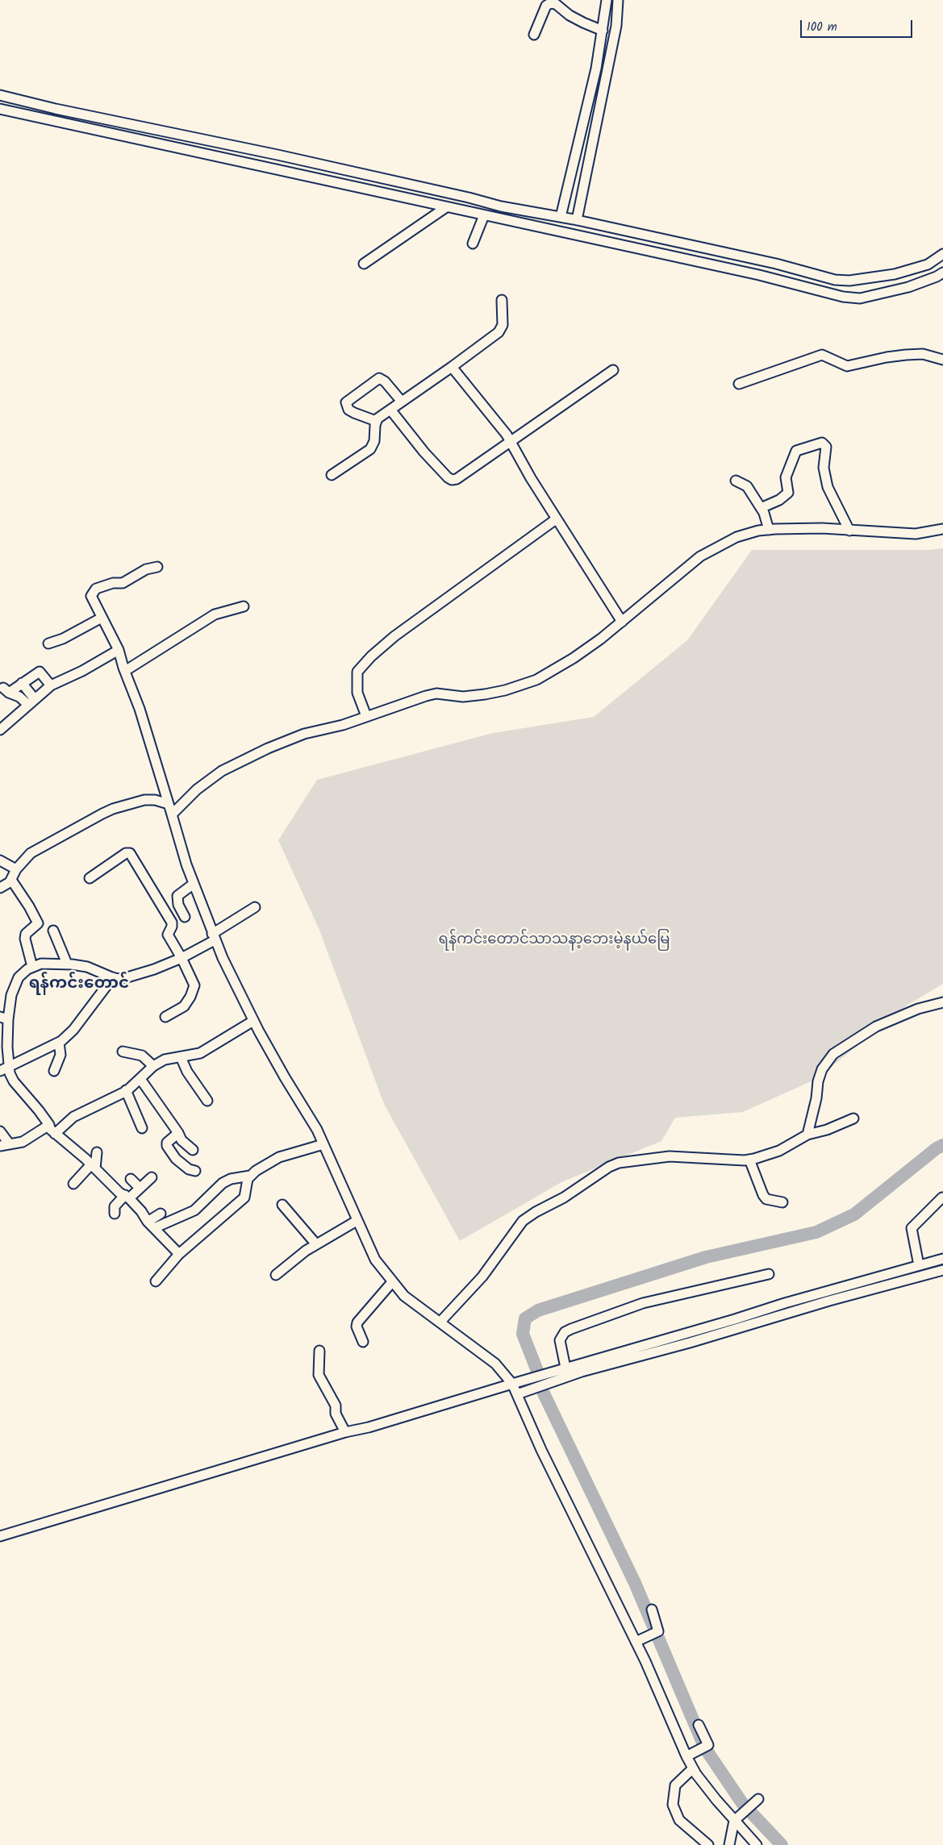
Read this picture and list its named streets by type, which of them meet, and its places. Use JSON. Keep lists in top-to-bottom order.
{
  "districts": ["ရန်ကင်းတောင်"],
  "parks": ["ရန်ကင်းတောင်သာသနာ့ဘေးမဲ့နယ်မြေ"],
  "scale_bar": "100 m"
}
